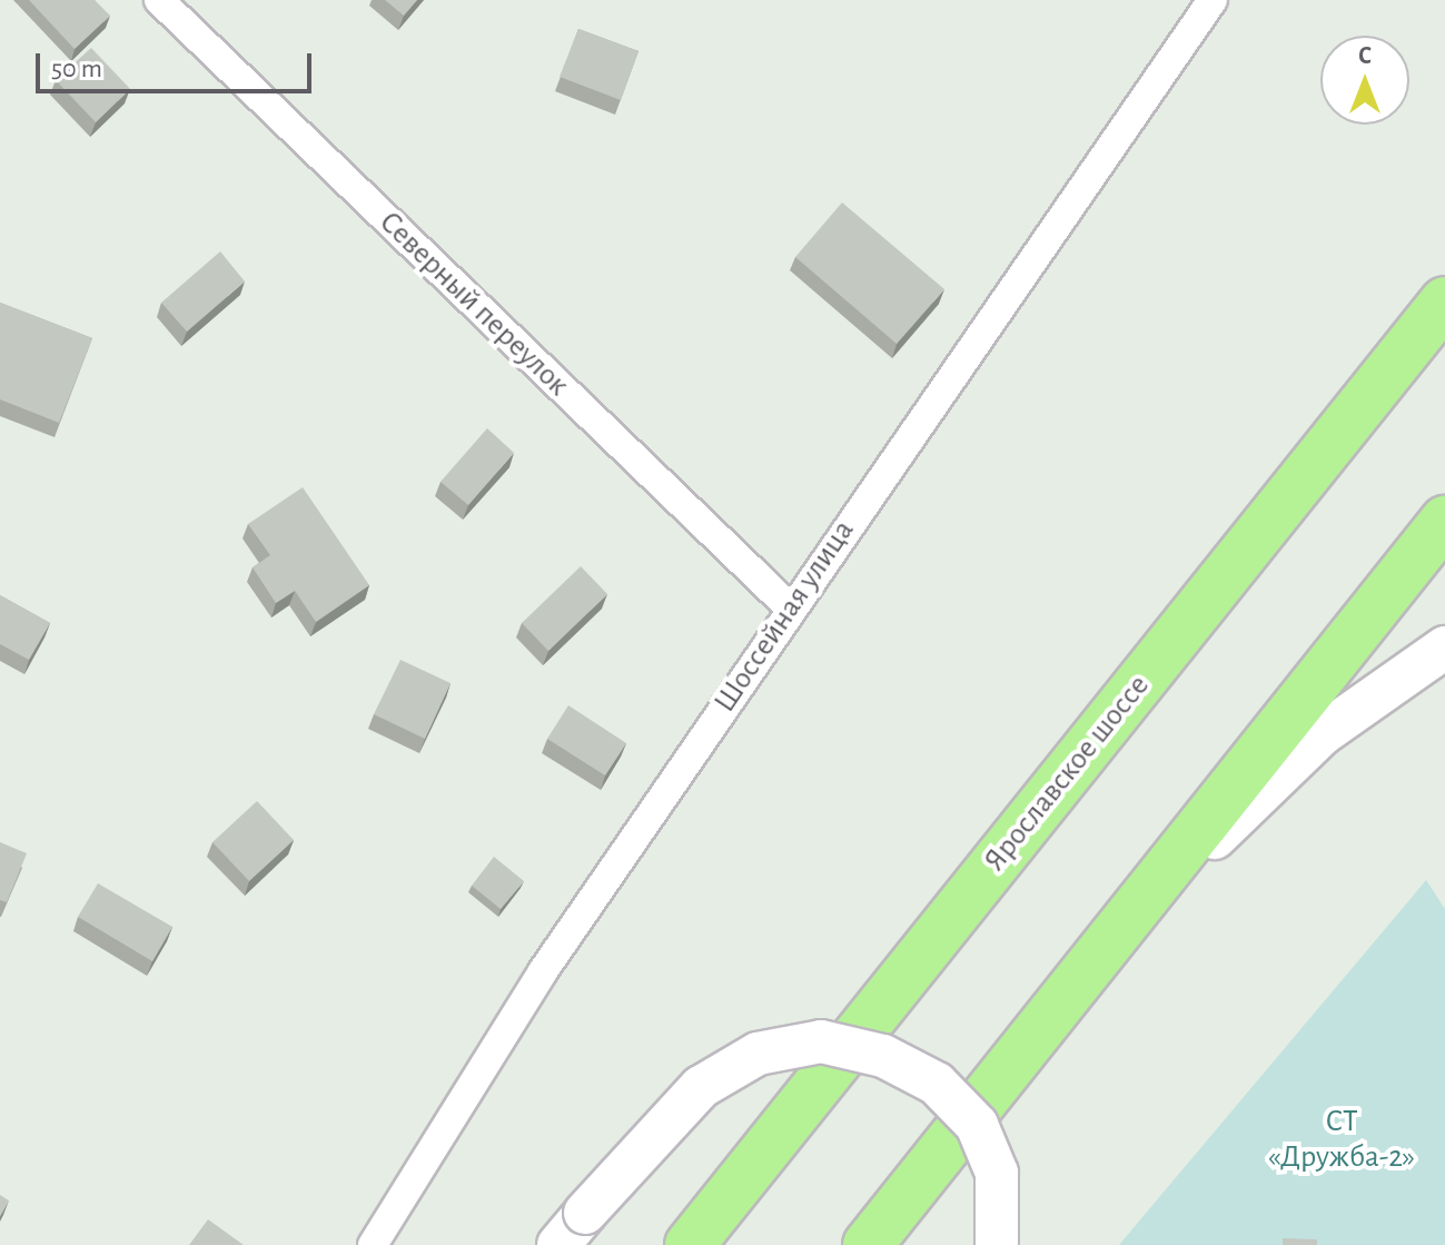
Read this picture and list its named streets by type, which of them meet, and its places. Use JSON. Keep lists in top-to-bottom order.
{
  "streets": {
    "highway": ["Ярославское шоссе"],
    "street": ["Северный переулок", "Шоссейная улица"]
  },
  "crossings": [
    ["Северный переулок", "Шоссейная улица"]
  ],
  "parks": ["СТ «Дружба-2»"],
  "scale_bar": "50 m",
  "north": "top"
}
